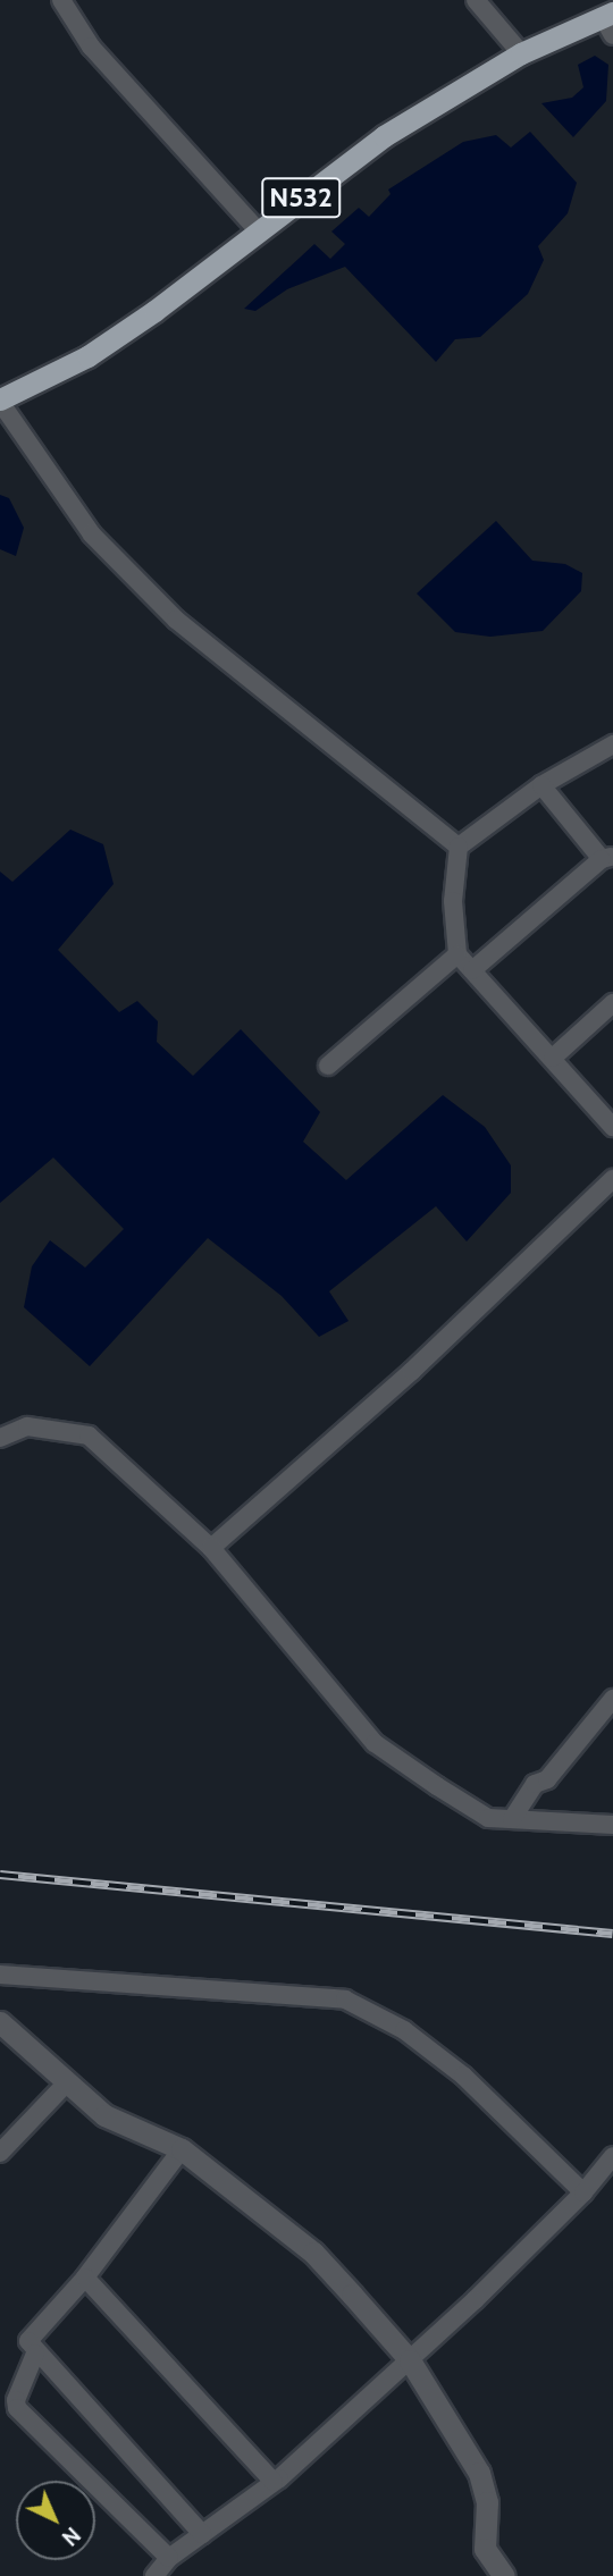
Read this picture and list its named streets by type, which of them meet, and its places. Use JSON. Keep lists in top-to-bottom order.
{
  "streets": {
    "highway": ["N532"]
  },
  "north": "bottom right"
}
